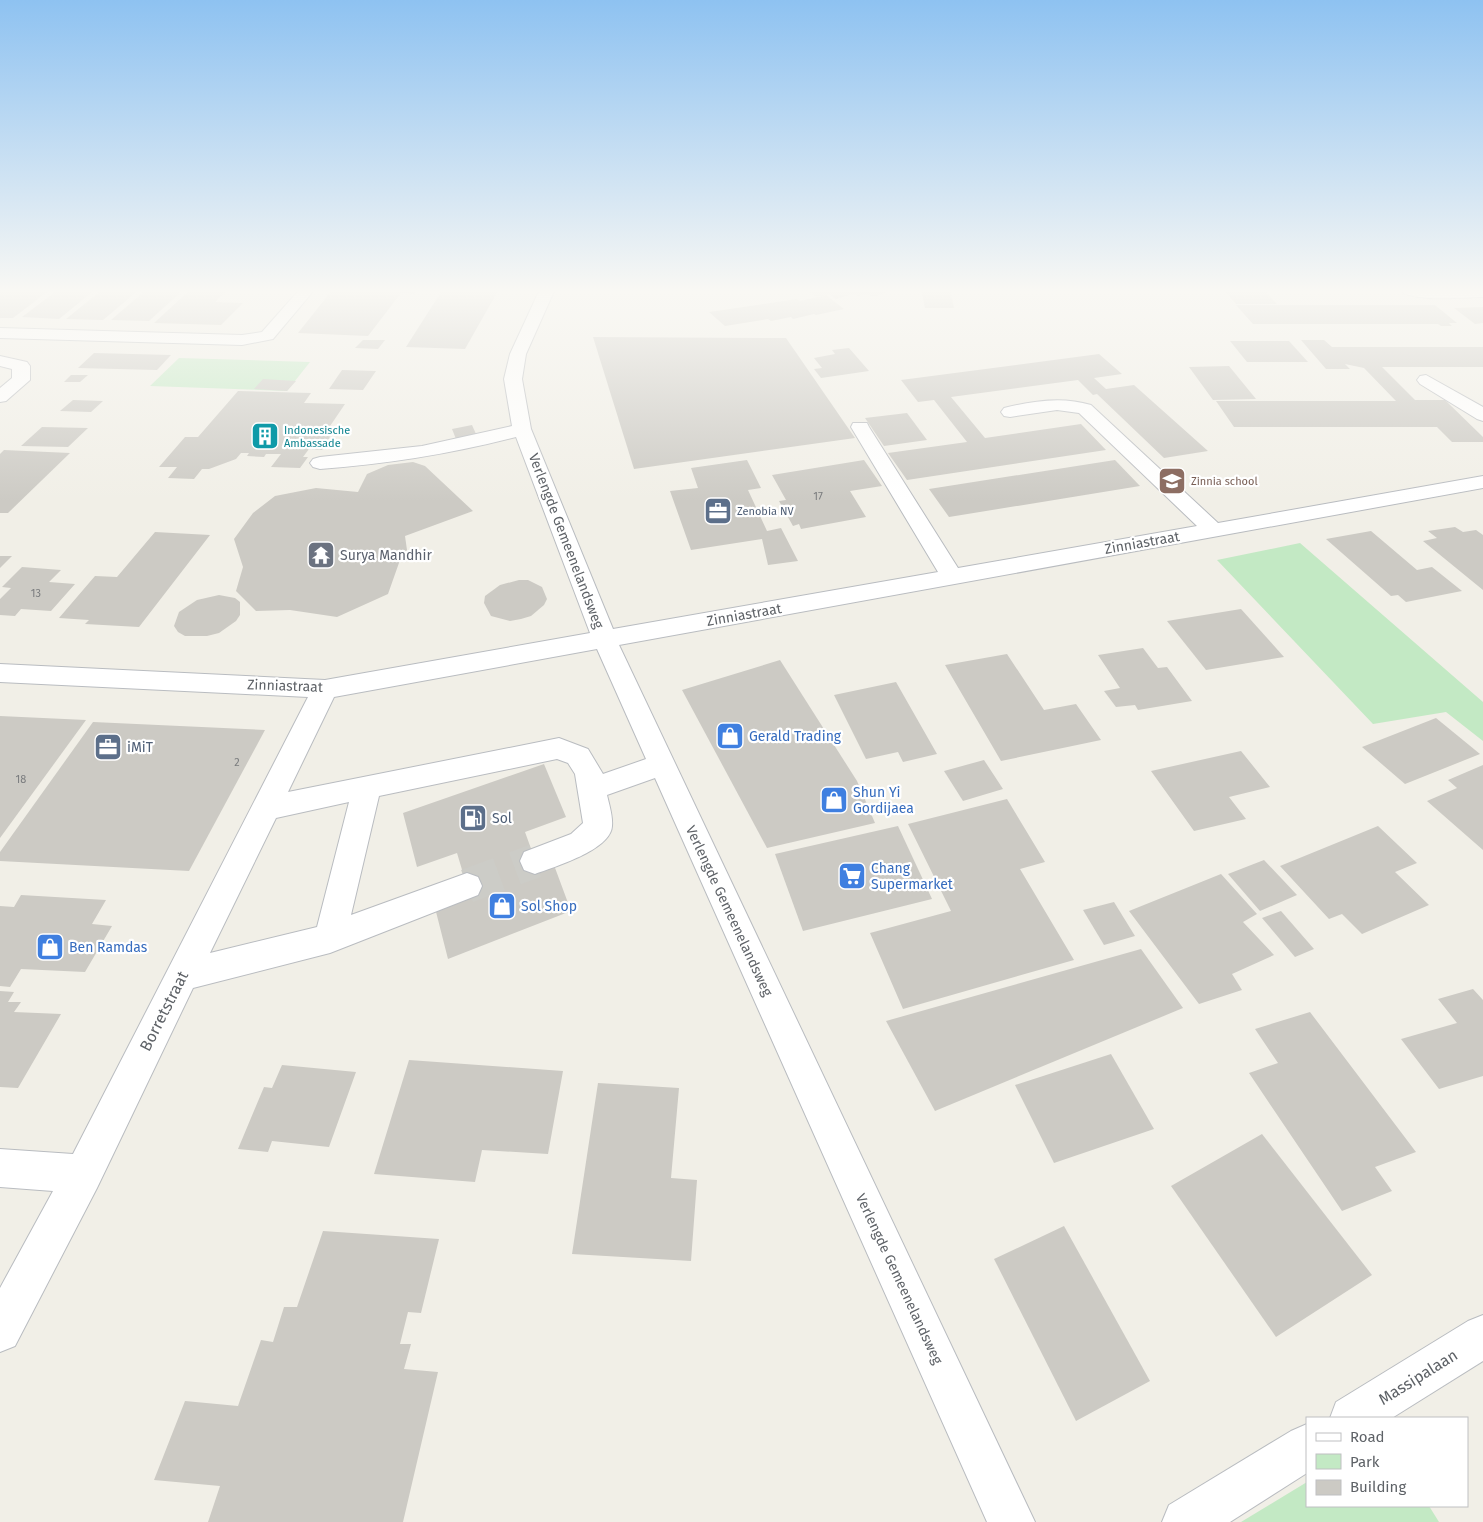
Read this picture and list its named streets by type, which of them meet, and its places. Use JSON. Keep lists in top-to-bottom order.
{
  "streets": {
    "street": [
      "Verlengde Gemeenelandsweg",
      "Zinniastraat",
      "Borretstraat",
      "Massipalaan"
    ]
  },
  "crossings": [
    ["Verlengde Gemeenelandsweg", "Zinniastraat"],
    ["Zinniastraat", "Borretstraat"]
  ],
  "places": {
    "building": ["Indonesische Ambassade"],
    "school or university": ["Zinnia school"],
    "office": ["Zenobia NV", "iMiT"],
    "temple": ["Surya Mandhir"],
    "shop": [
      "Gerald Trading",
      "Shun Yi Gordijaea",
      "Sol Shop",
      "Ben Ramdas"
    ],
    "fuel station": ["Sol"],
    "supermarket": ["Chang Supermarket"]
  },
  "house_numbers": [
    "17",
    "13",
    "2",
    "18"
  ],
  "legend": ["Road", "Park", "Building"]
}
